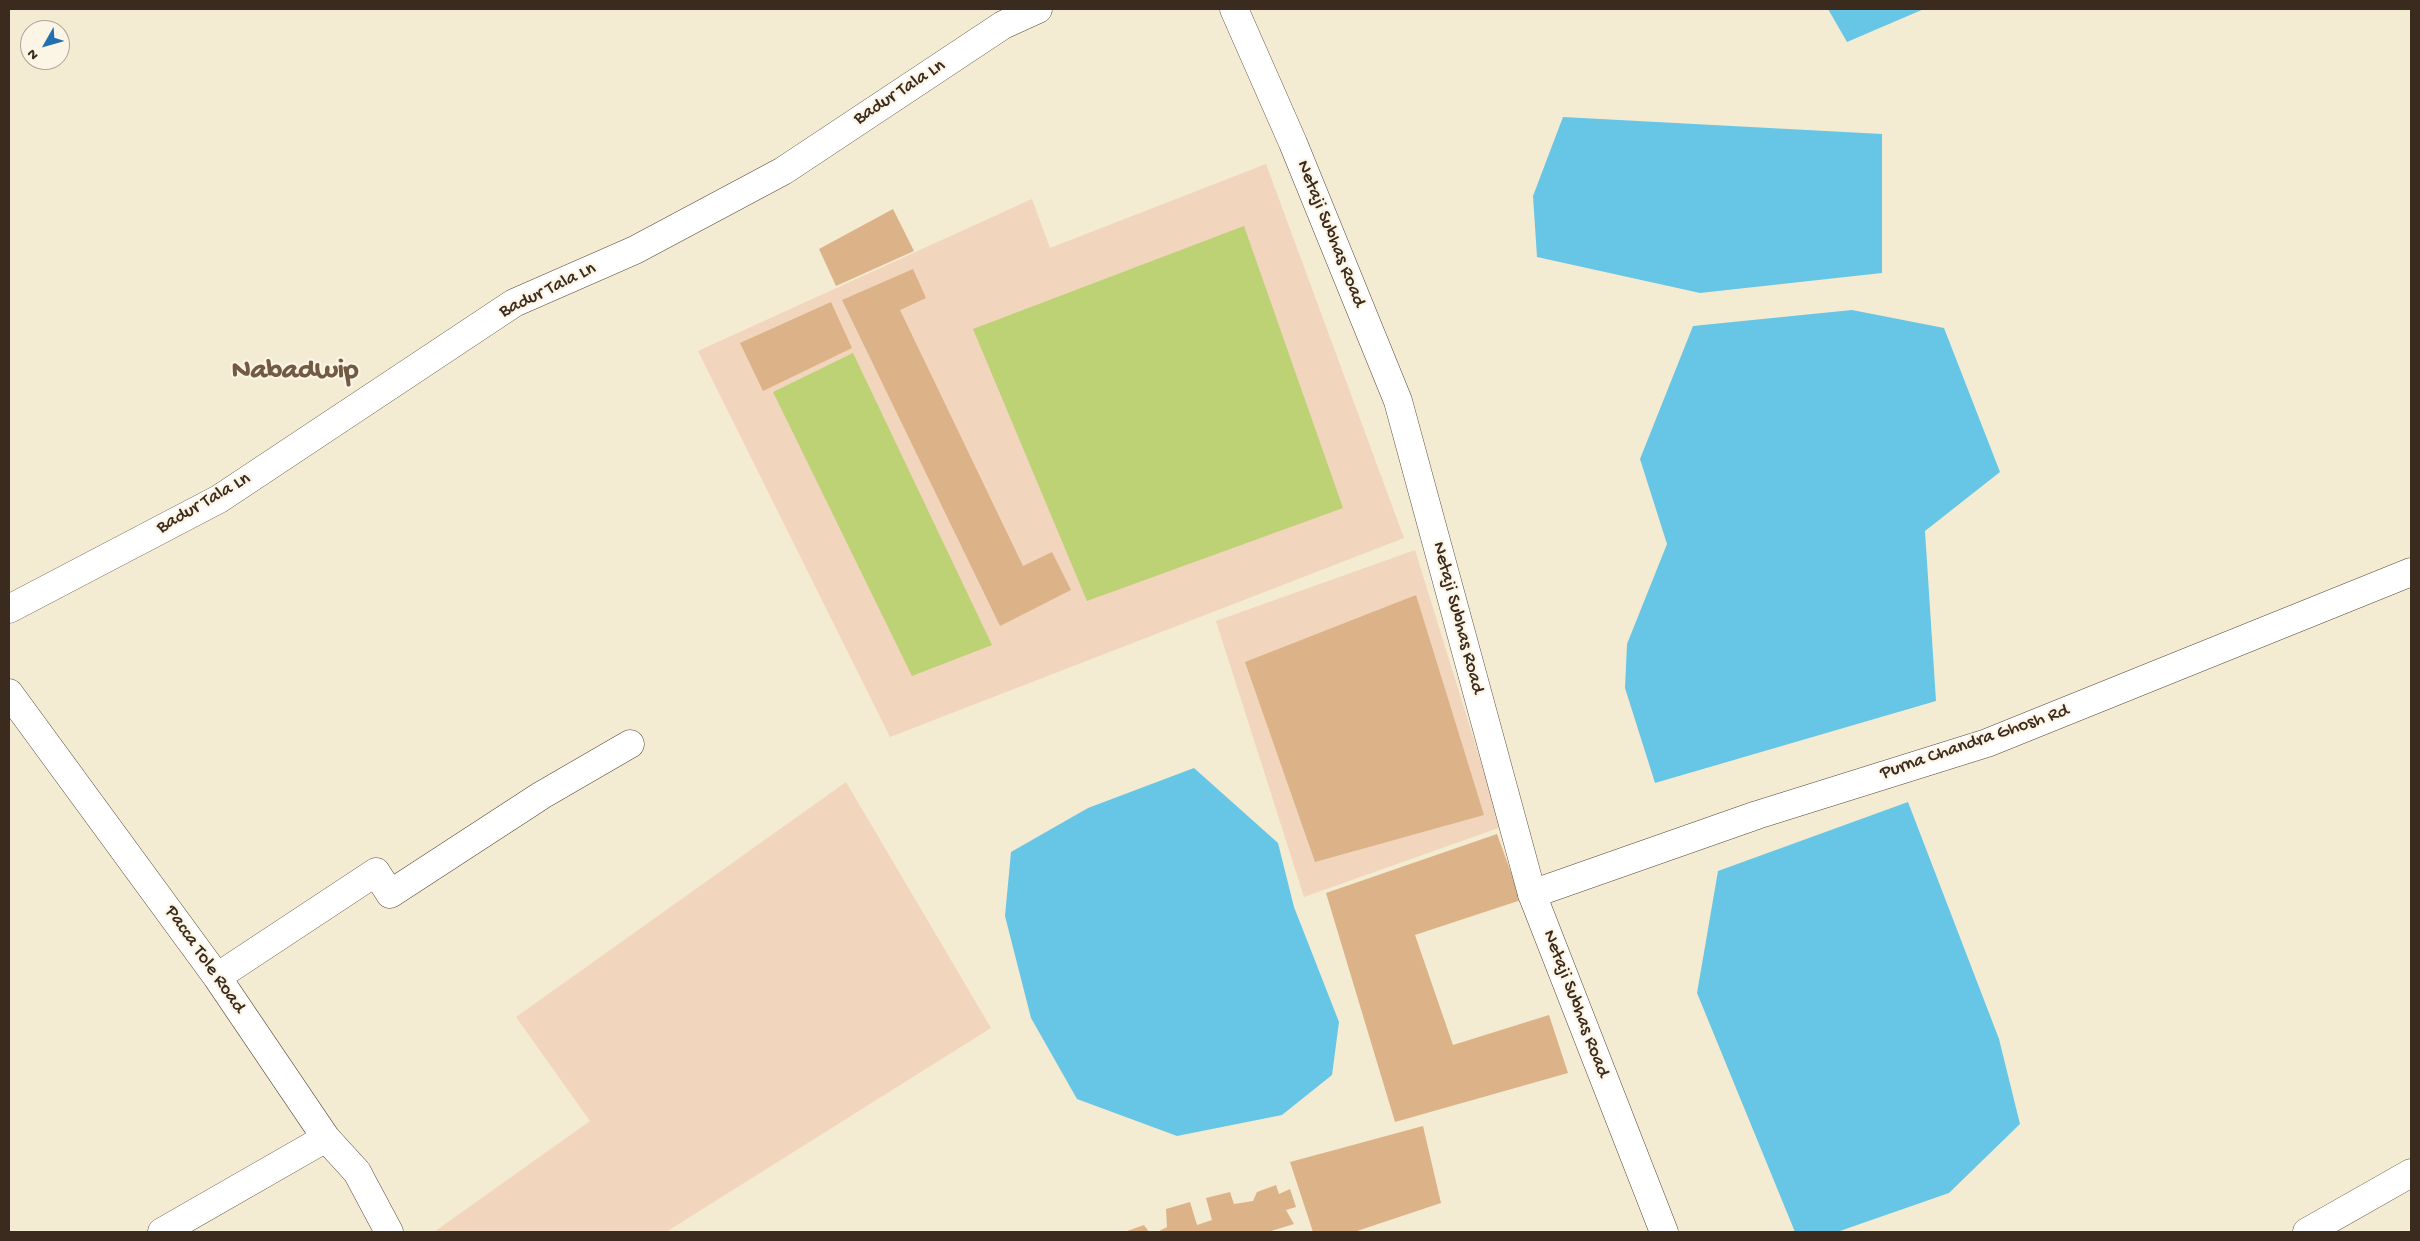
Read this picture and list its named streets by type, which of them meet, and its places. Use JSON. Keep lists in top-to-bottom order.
{
  "streets": {
    "street": [
      "Badur Tala Ln",
      "Netaji Subhas Road",
      "Purna Chandra Ghosh Rd",
      "Pacca Tole Road"
    ]
  },
  "crossings": [
    ["Netaji Subhas Road", "Purna Chandra Ghosh Rd"]
  ],
  "districts": ["Nabadwip"],
  "north": "bottom left"
}
